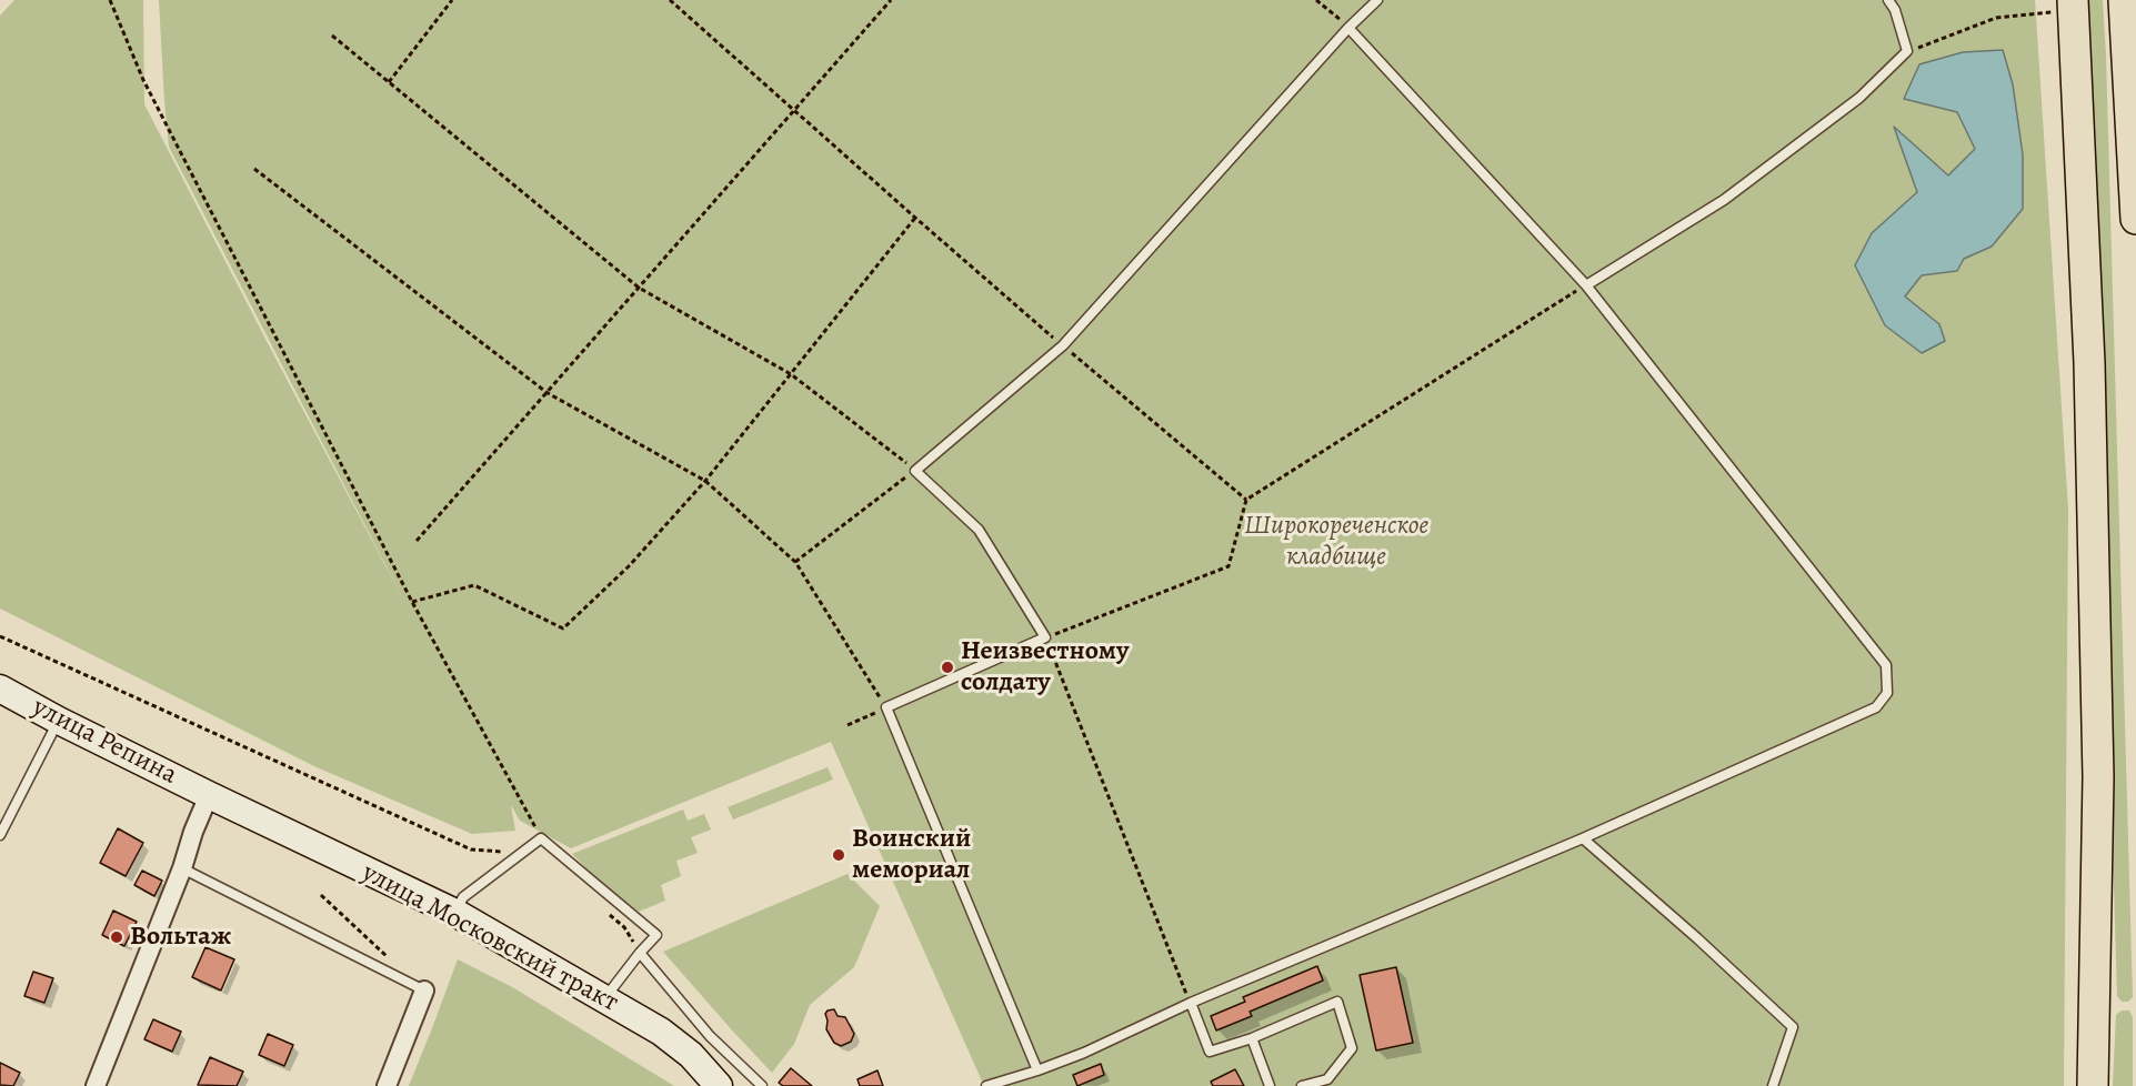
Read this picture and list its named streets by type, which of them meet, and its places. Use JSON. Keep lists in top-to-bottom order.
{
  "streets": {
    "main road": ["улица Репина", "улица Московский тракт"]
  },
  "crossings": [
    ["улица Репина", "улица Московский тракт"]
  ],
  "parks": ["Широкореченское кладбище"],
  "places": ["Неизвестному солдату", "Воинский мемориал", "Вольтаж"]
}
